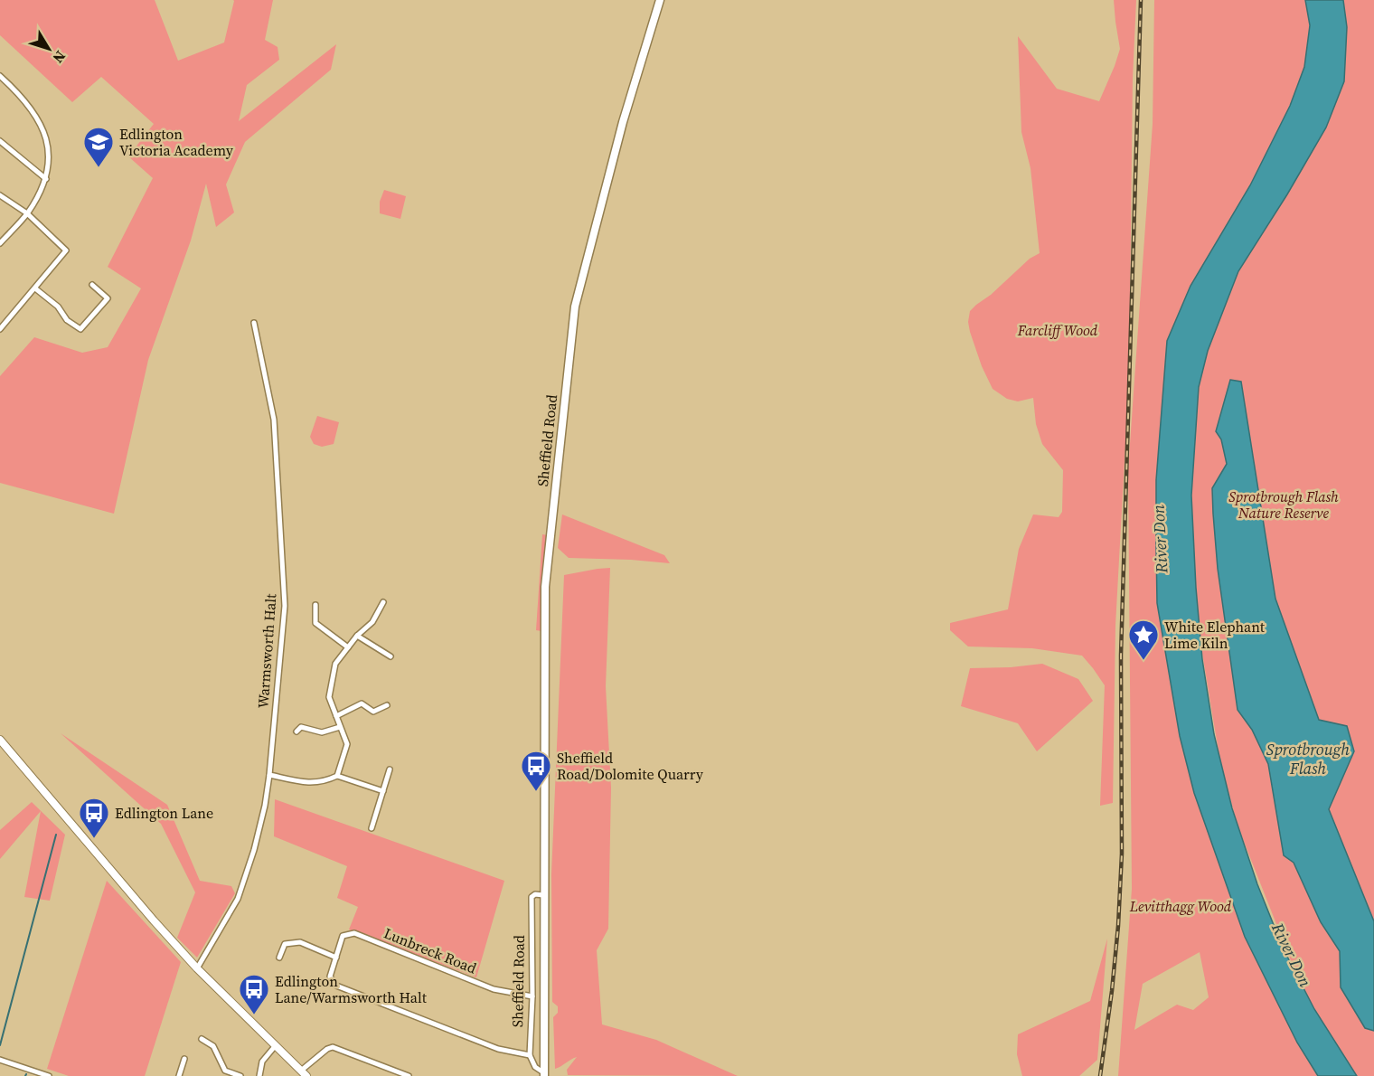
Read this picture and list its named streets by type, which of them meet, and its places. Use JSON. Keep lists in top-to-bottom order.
{
  "streets": {
    "main road": ["Sheffield Road"],
    "street": ["Warmsworth Halt", "Lunbreck Road"]
  },
  "crossings": [
    ["Sheffield Road", "Lunbreck Road"]
  ],
  "water": ["River Don", "Sprotbrough Flash"],
  "parks": ["Farcliff Wood", "Sprotbrough Flash Nature Reserve", "Levitthagg Wood"],
  "places": {
    "school or university": ["Edlington Victoria Academy"],
    "place": ["White Elephant Lime Kiln"],
    "bus stop": ["Sheffield Road/Dolomite Quarry", "Edlington Lane", "Edlington Lane/Warmsworth Halt"]
  },
  "north": "bottom right"
}
